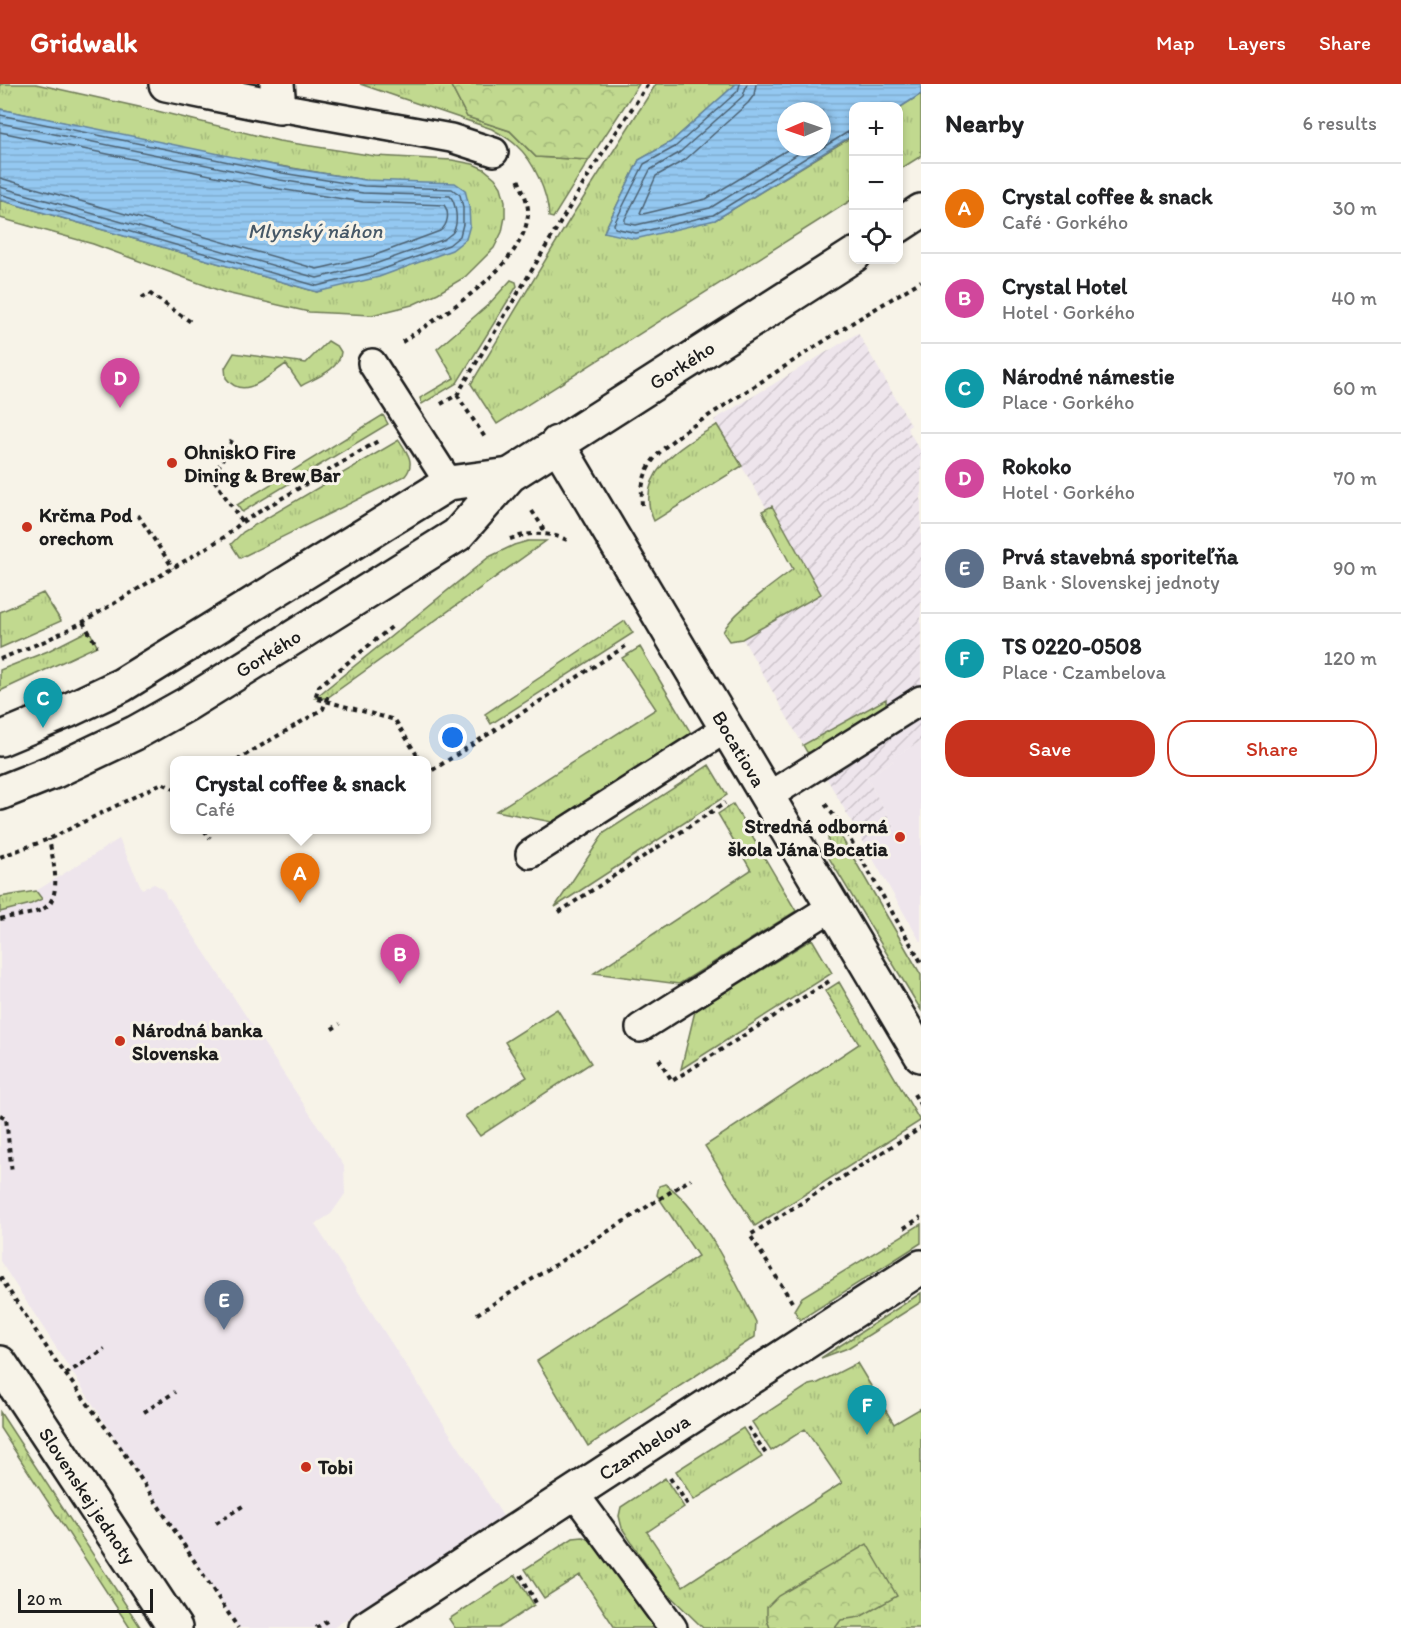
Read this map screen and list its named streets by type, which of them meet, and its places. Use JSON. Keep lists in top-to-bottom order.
{
  "streets": {
    "street": [
      "Gorkého",
      "Bocatiova",
      "Czambelova",
      "Slovenskej jednoty"
    ]
  },
  "crossings": [
    ["Gorkého", "Bocatiova"]
  ],
  "water": ["Mlynský náhon"],
  "places": [
    "OhniskO Fire Dining & Brew Bar",
    "Krčma Pod orechom",
    "Stredná odborná škola Jána Bocatia",
    "Národná banka Slovenska",
    "Tobi"
  ],
  "scale_bar": "20 m",
  "north": "left",
  "page": {
    "header": "Gridwalk",
    "nav": ["Map", "Layers", "Share"],
    "heading": ["Nearby", "6 results"],
    "map_buttons": ["+", "−"],
    "list": [
      {
        "mark": "A",
        "name": "Crystal coffee & snack",
        "note": "Café · Gorkého",
        "value": "30 m"
      },
      {
        "mark": "B",
        "name": "Crystal Hotel",
        "note": "Hotel · Gorkého",
        "value": "40 m"
      },
      {
        "mark": "C",
        "name": "Národné námestie",
        "note": "Place · Gorkého",
        "value": "60 m"
      },
      {
        "mark": "D",
        "name": "Rokoko",
        "note": "Hotel · Gorkého",
        "value": "70 m"
      },
      {
        "mark": "E",
        "name": "Prvá stavebná sporiteľňa",
        "note": "Bank · Slovenskej jednoty",
        "value": "90 m"
      },
      {
        "mark": "F",
        "name": "TS 0220-0508",
        "note": "Place · Czambelova",
        "value": "120 m"
      }
    ],
    "pins": [
      "D",
      "C",
      "A",
      "B",
      "E",
      "F"
    ],
    "buttons": ["Save", "Share"],
    "popup": ["Crystal coffee & snack", "Café"],
    "scale": "20 m"
  }
}
